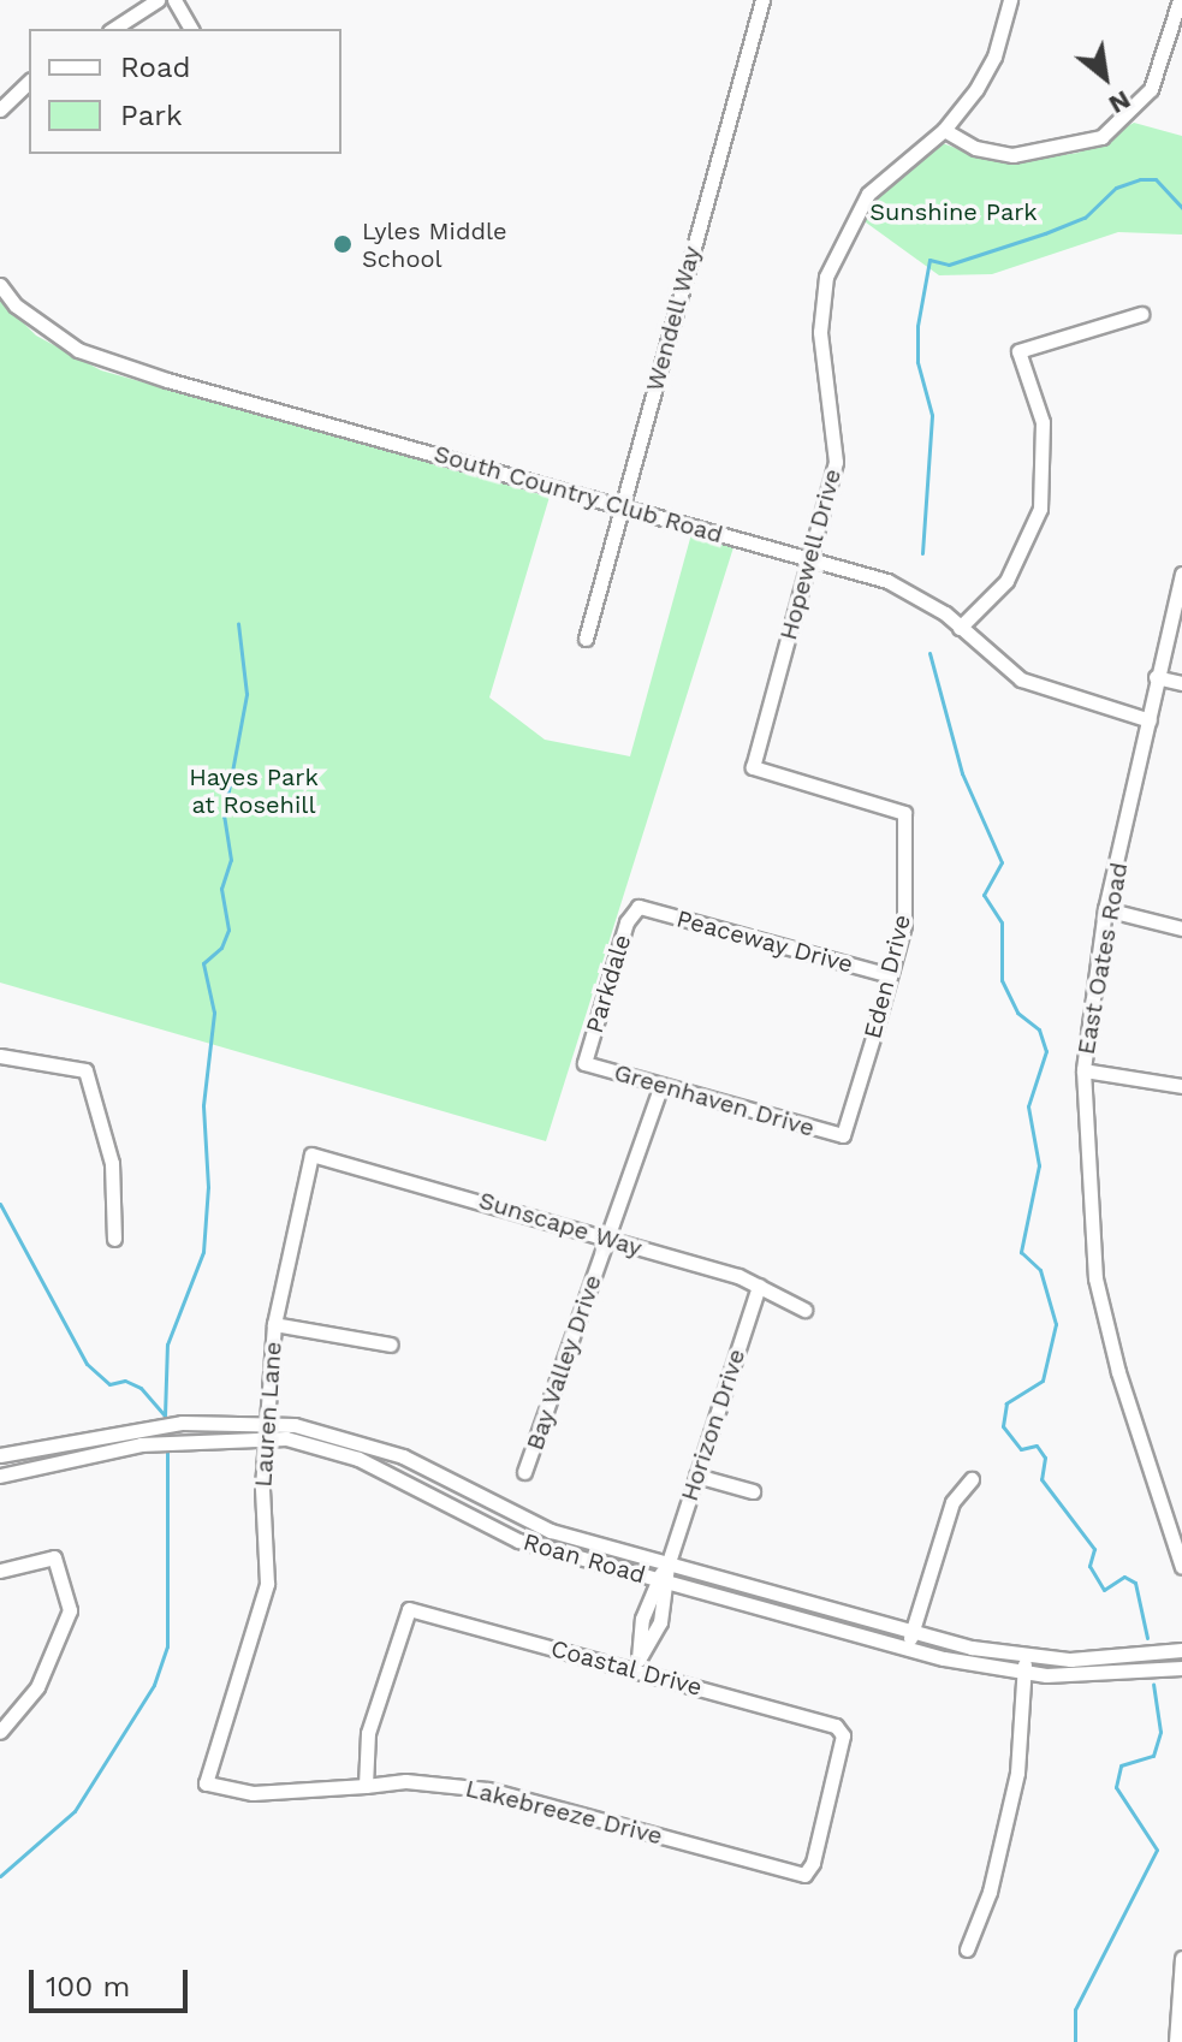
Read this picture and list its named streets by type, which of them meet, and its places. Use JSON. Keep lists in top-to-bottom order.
{
  "streets": {
    "street": [
      "Wendell Way",
      "South Country Club Road",
      "Hopewell Drive",
      "Peaceway Drive",
      "East Oates Road",
      "Eden Drive",
      "Parkdale",
      "Greenhaven Drive",
      "Sunscape Way",
      "Bay Valley Drive",
      "Lauren Lane",
      "Horizon Drive",
      "Roan Road",
      "Coastal Drive",
      "Lakebreeze Drive"
    ]
  },
  "crossings": [
    ["Wendell Way", "South Country Club Road"],
    ["South Country Club Road", "Hopewell Drive"],
    ["South Country Club Road", "East Oates Road"],
    ["Hopewell Drive", "Eden Drive"],
    ["Peaceway Drive", "Eden Drive"],
    ["Peaceway Drive", "Parkdale"],
    ["Eden Drive", "Greenhaven Drive"],
    ["Parkdale", "Greenhaven Drive"],
    ["Greenhaven Drive", "Bay Valley Drive"],
    ["Sunscape Way", "Bay Valley Drive"],
    ["Sunscape Way", "Lauren Lane"],
    ["Sunscape Way", "Horizon Drive"],
    ["Lauren Lane", "Roan Road"],
    ["Lauren Lane", "Lakebreeze Drive"],
    ["Horizon Drive", "Roan Road"],
    ["Horizon Drive", "Coastal Drive"],
    ["Coastal Drive", "Lakebreeze Drive"]
  ],
  "parks": ["Sunshine Park", "Hayes Park at Rosehill"],
  "places": ["Lyles Middle School"],
  "legend": ["Road", "Park"],
  "scale_bar": "100 m",
  "north": "bottom right"
}
